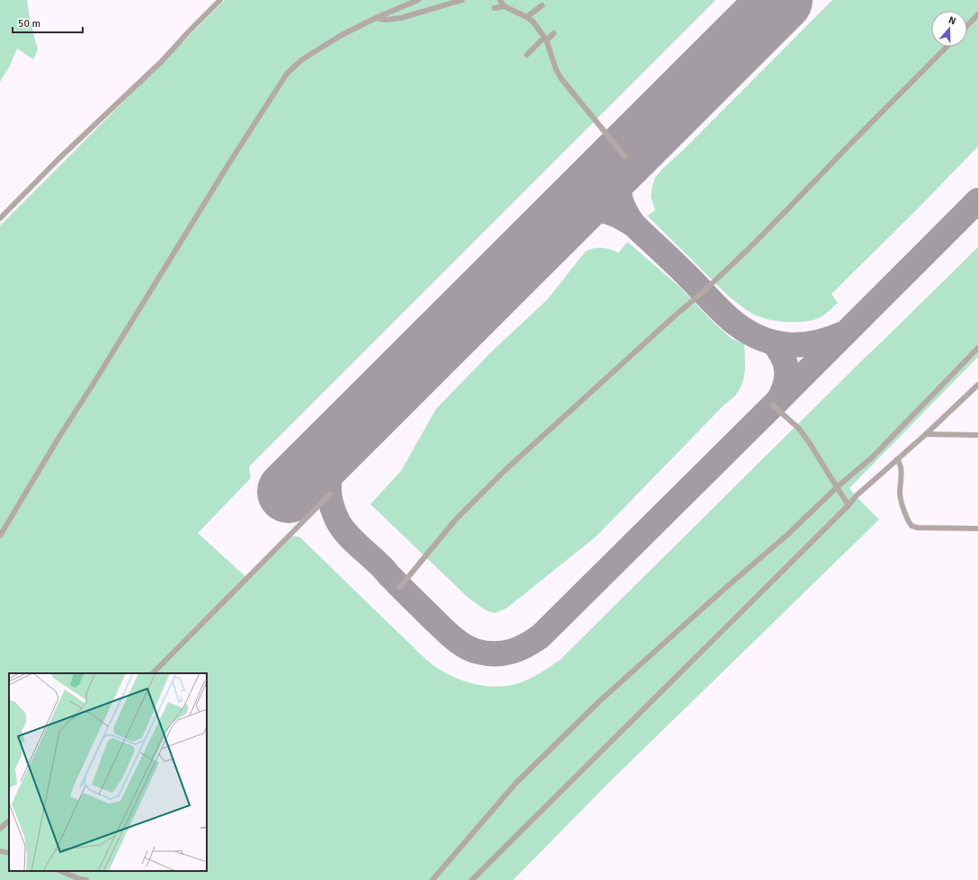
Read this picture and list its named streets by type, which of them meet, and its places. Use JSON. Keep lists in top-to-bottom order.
{
  "scale_bar": "50 m",
  "north": "top"
}
